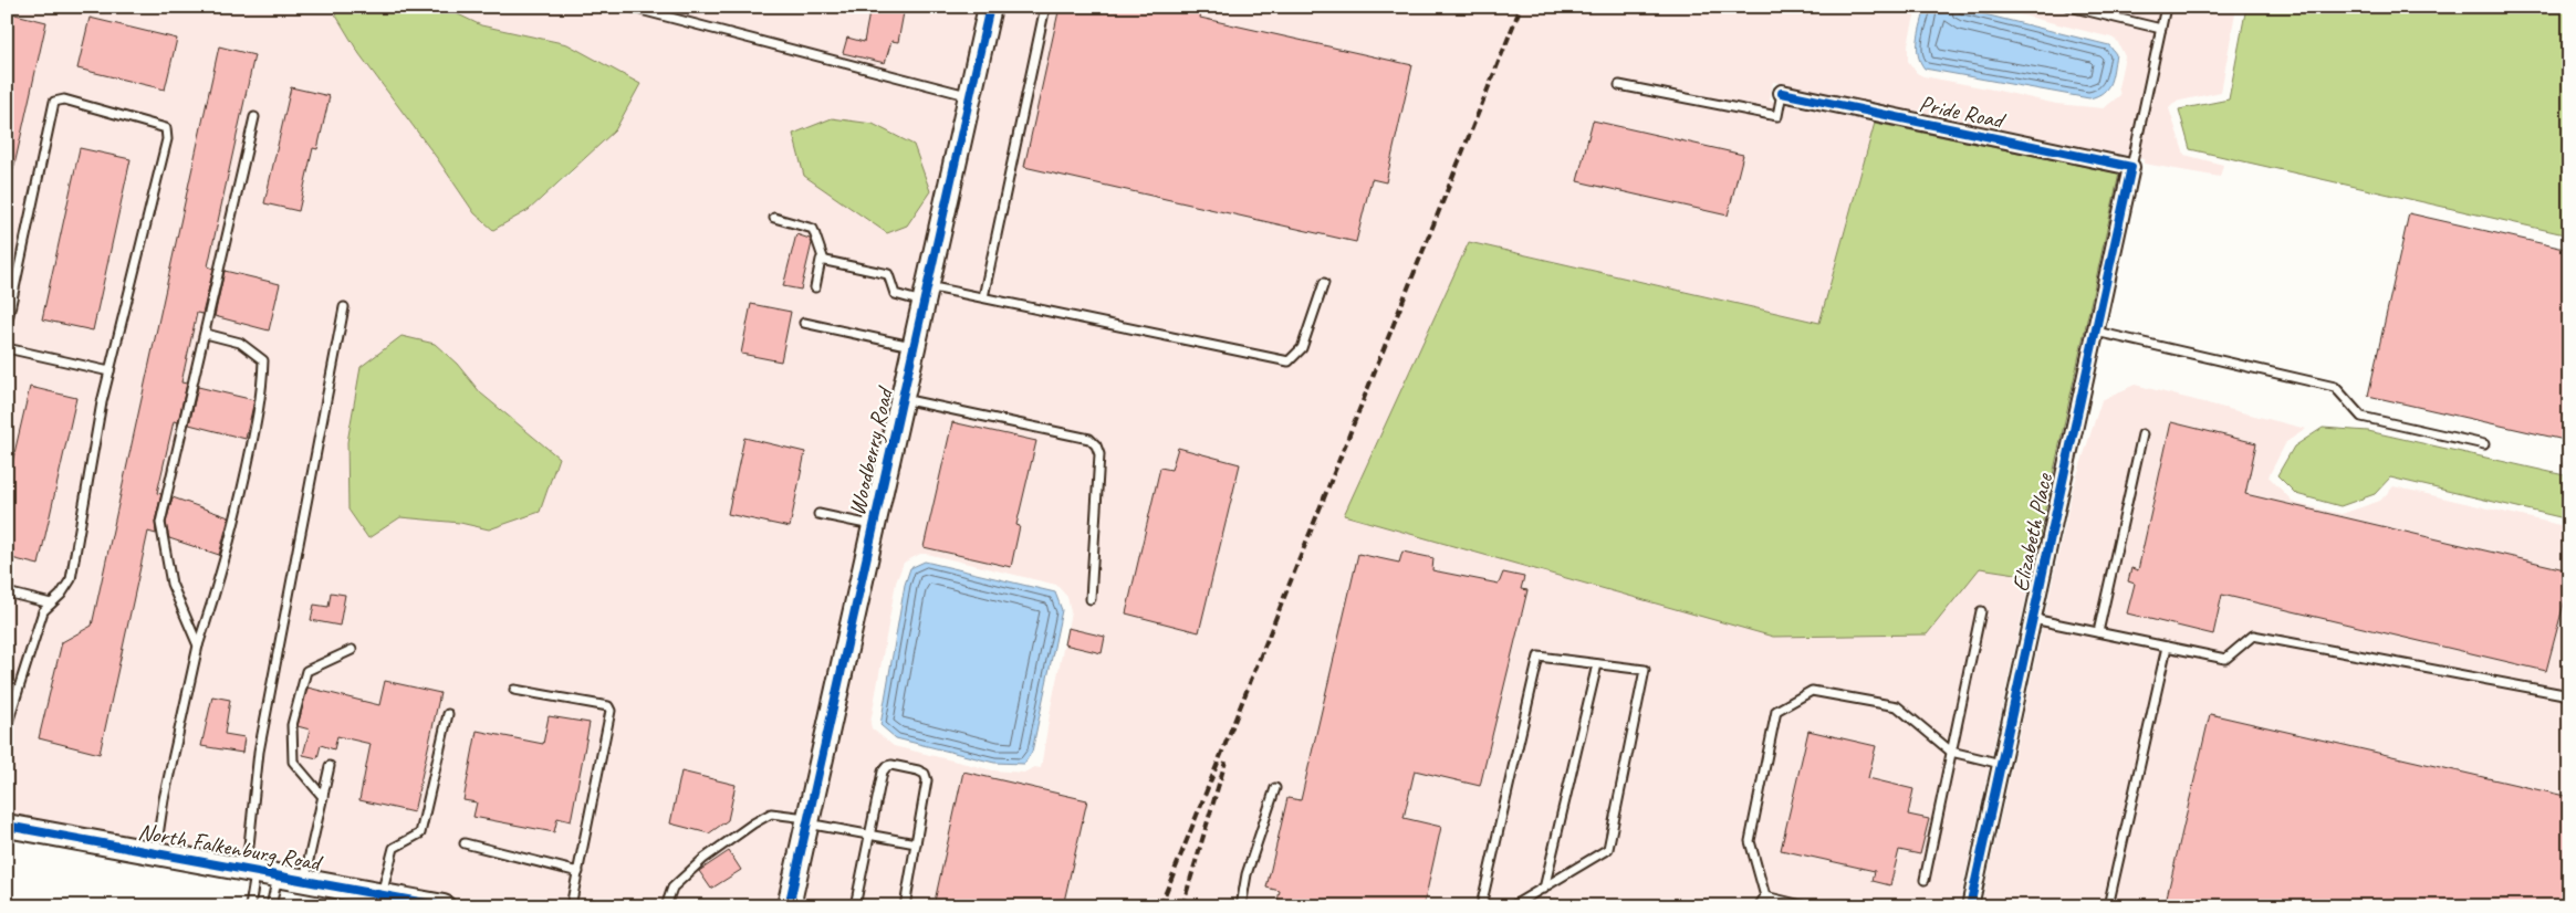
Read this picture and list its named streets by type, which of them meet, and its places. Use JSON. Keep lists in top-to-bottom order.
{
  "streets": {
    "street": [
      "Pride Road",
      "Woodberry Road",
      "Elizabeth Place",
      "North Falkenburg Road"
    ]
  },
  "crossings": [
    ["Pride Road", "Elizabeth Place"]
  ]
}
